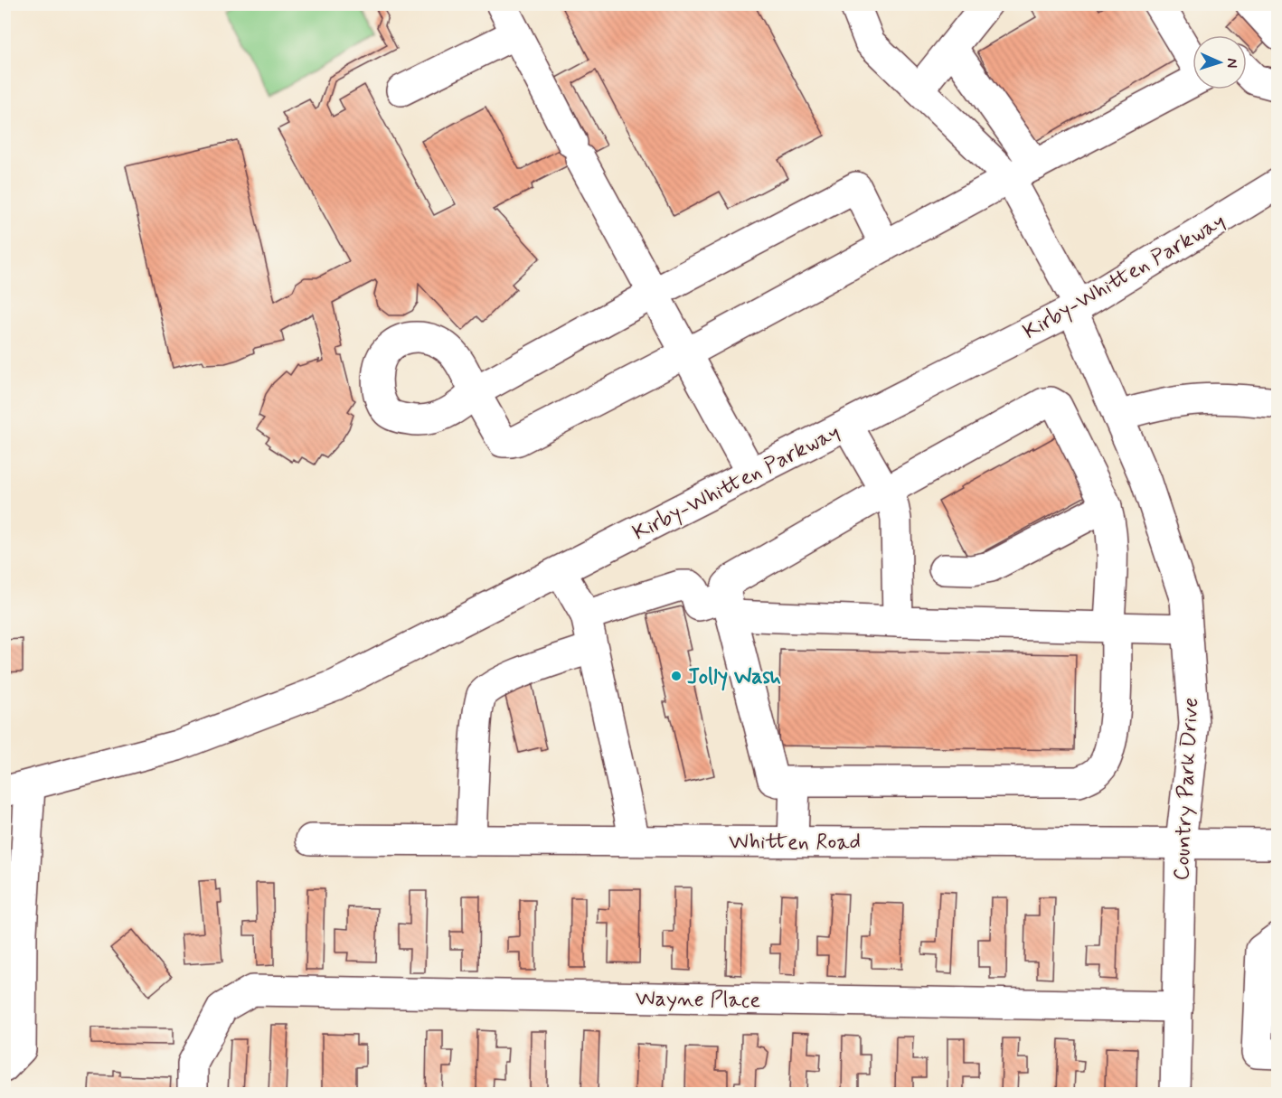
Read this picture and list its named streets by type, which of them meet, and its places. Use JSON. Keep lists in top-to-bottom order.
{
  "streets": {
    "street": [
      "Kirby-Whitten Parkway",
      "Country Park Drive",
      "Whitten Road",
      "Wayne Place"
    ]
  },
  "crossings": [
    ["Kirby-Whitten Parkway", "Country Park Drive"],
    ["Country Park Drive", "Whitten Road"],
    ["Country Park Drive", "Wayne Place"]
  ],
  "places": ["Jolly Wash"],
  "north": "right"
}
